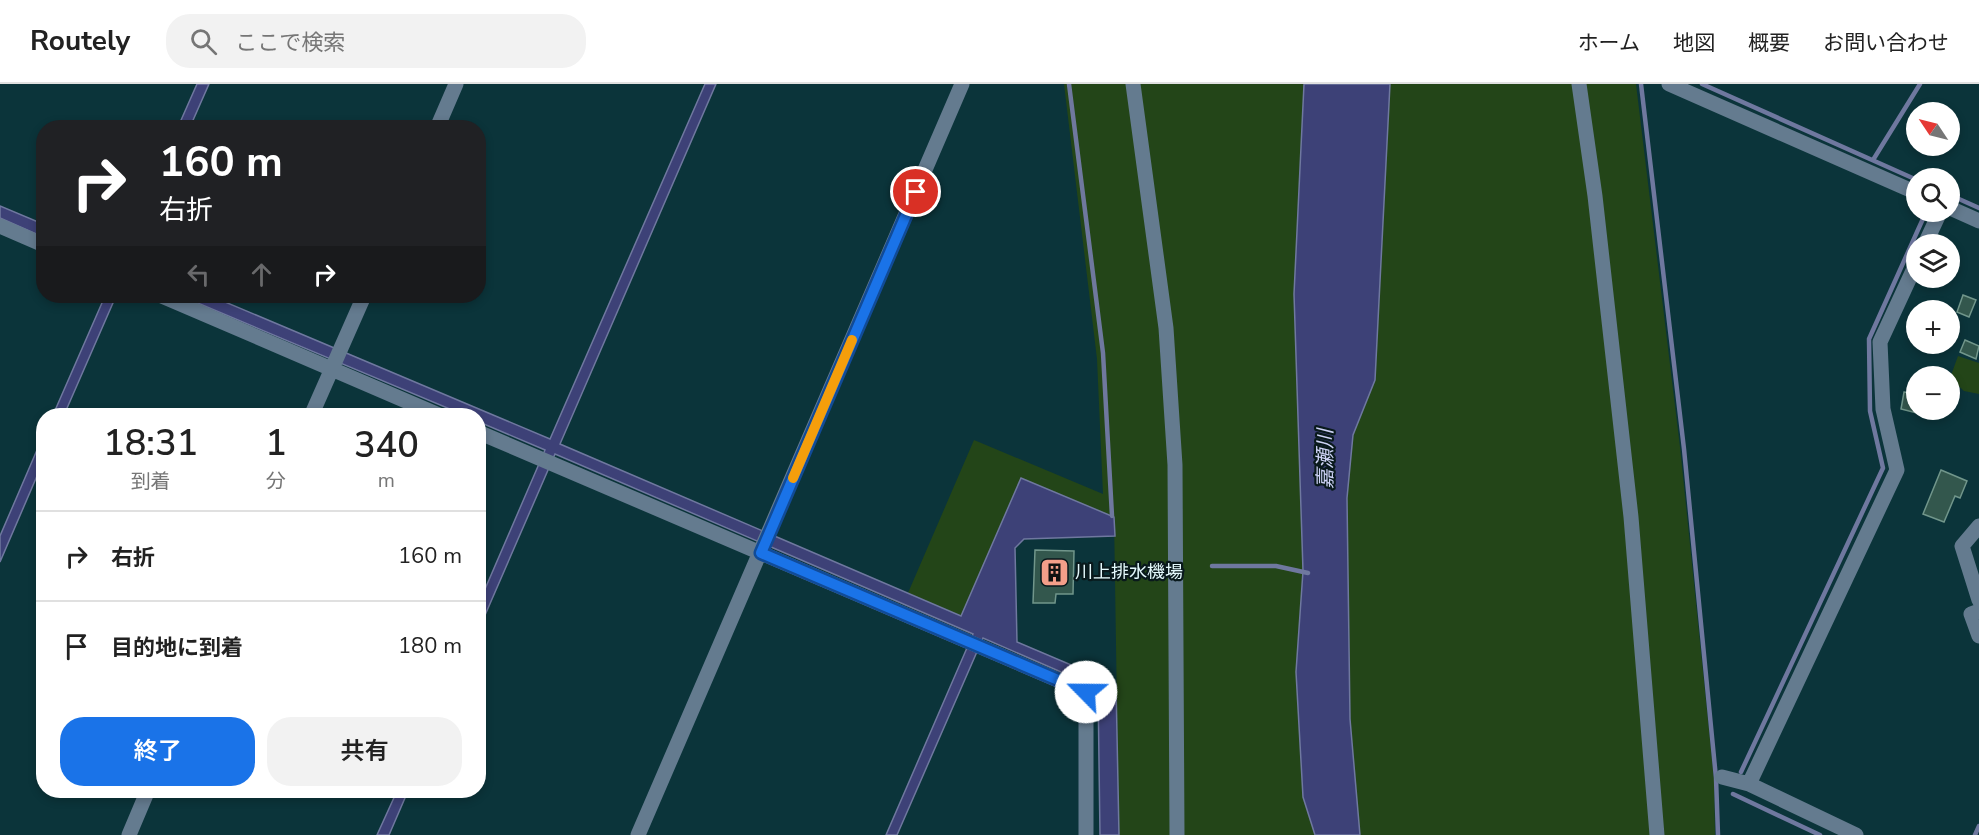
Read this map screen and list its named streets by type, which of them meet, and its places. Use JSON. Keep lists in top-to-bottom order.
{
  "water": ["嘉瀬川"],
  "places": {
    "building": ["川上排水機場"]
  },
  "north": "top left",
  "page": {
    "header": "Routely",
    "search": "ここで検索",
    "nav": [
      "ホーム",
      "地図",
      "概要",
      "お問い合わせ"
    ],
    "map_buttons": ["+", "−"],
    "turn": ["160 m", "右折"],
    "eta": [
      "18:31",
      "到着",
      "1",
      "分",
      "340",
      "m"
    ],
    "list": [
      {
        "name": "右折",
        "value": "160 m"
      },
      {
        "name": "目的地に到着",
        "value": "180 m"
      }
    ],
    "buttons": ["終了", "共有"]
  }
}
